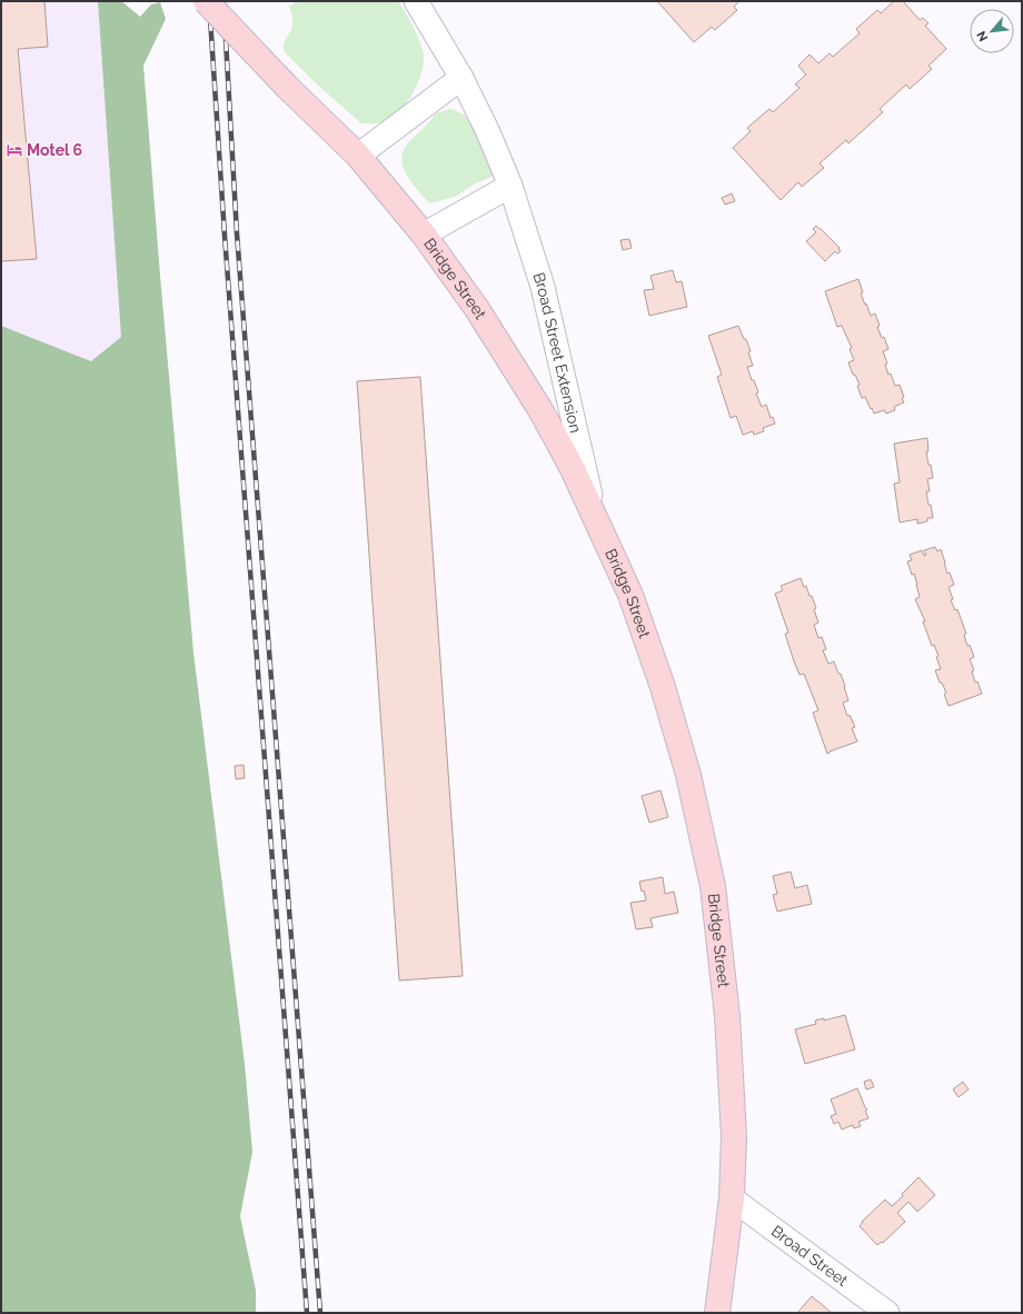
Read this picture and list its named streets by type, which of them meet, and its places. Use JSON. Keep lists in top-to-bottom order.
{
  "streets": {
    "main road": ["Bridge Street"],
    "street": ["Broad Street Extension", "Broad Street"]
  },
  "crossings": [
    ["Bridge Street", "Broad Street Extension"],
    ["Bridge Street", "Broad Street"]
  ],
  "places": {
    "hotel": ["Motel 6"]
  },
  "north": "bottom left"
}
